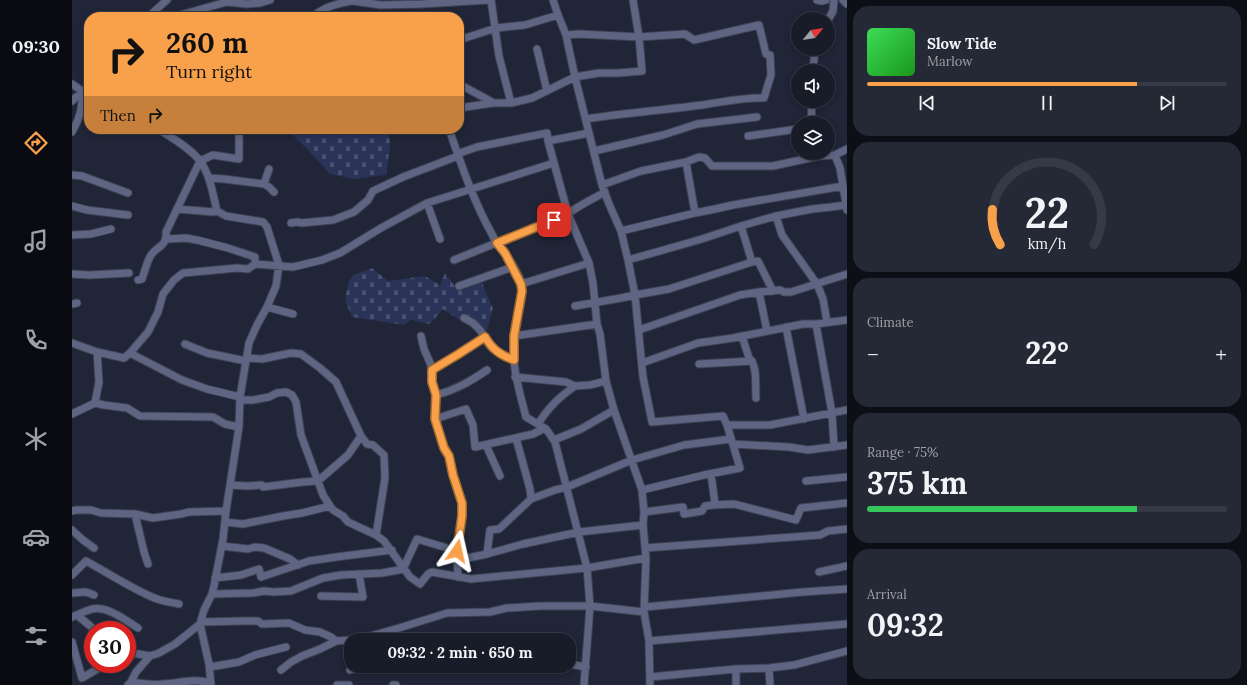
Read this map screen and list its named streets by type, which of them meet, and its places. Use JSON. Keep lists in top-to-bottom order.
{
  "north": "top right",
  "page": {
    "tabs": "09:30",
    "turn": ["260 m", "Turn right"],
    "song": ["Slow Tide", "Marlow"],
    "then": "Then",
    "tile": [
      "Climate",
      ["Range · 75%", "375 km"],
      ["Arrival", "09:32"]
    ],
    "heat": ["−", "22°", "+"],
    "limit": "30",
    "trip": "09:32 · 2 min · 650 m",
    "gauge": ["22", "km/h"]
  }
}
